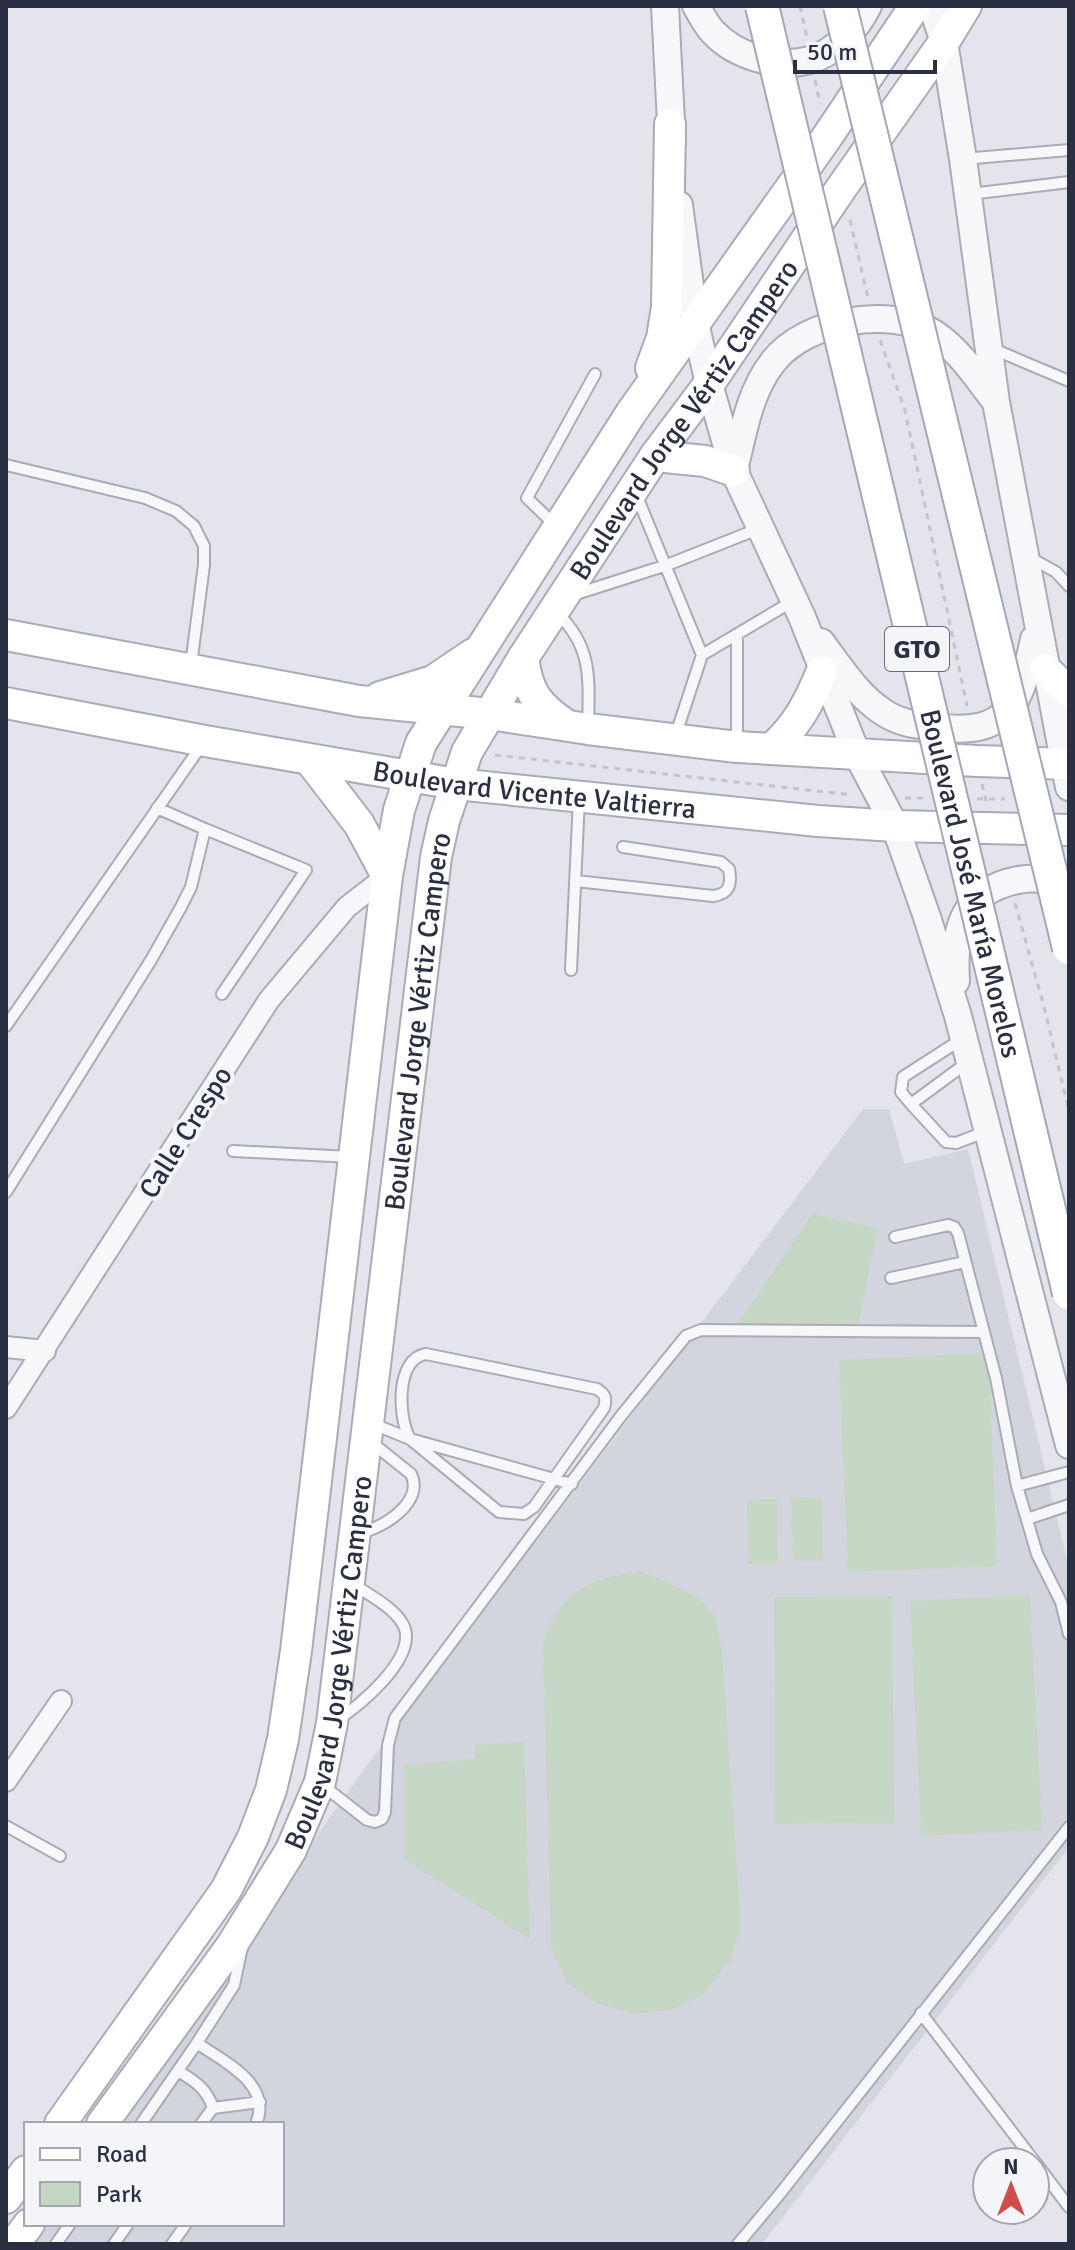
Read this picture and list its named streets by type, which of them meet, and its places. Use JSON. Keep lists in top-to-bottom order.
{
  "streets": {
    "main road": [
      "Boulevard Jorge Vértiz Campero",
      "GTO",
      "Boulevard Vicente Valtierra",
      "Boulevard José María Morelos"
    ],
    "street": ["Calle Crespo"]
  },
  "crossings": [
    ["Boulevard Jorge Vértiz Campero", "Boulevard Vicente Valtierra"],
    ["Boulevard Jorge Vértiz Campero", "Calle Crespo"]
  ],
  "legend": ["Road", "Park"],
  "scale_bar": "50 m",
  "north": "top"
}
